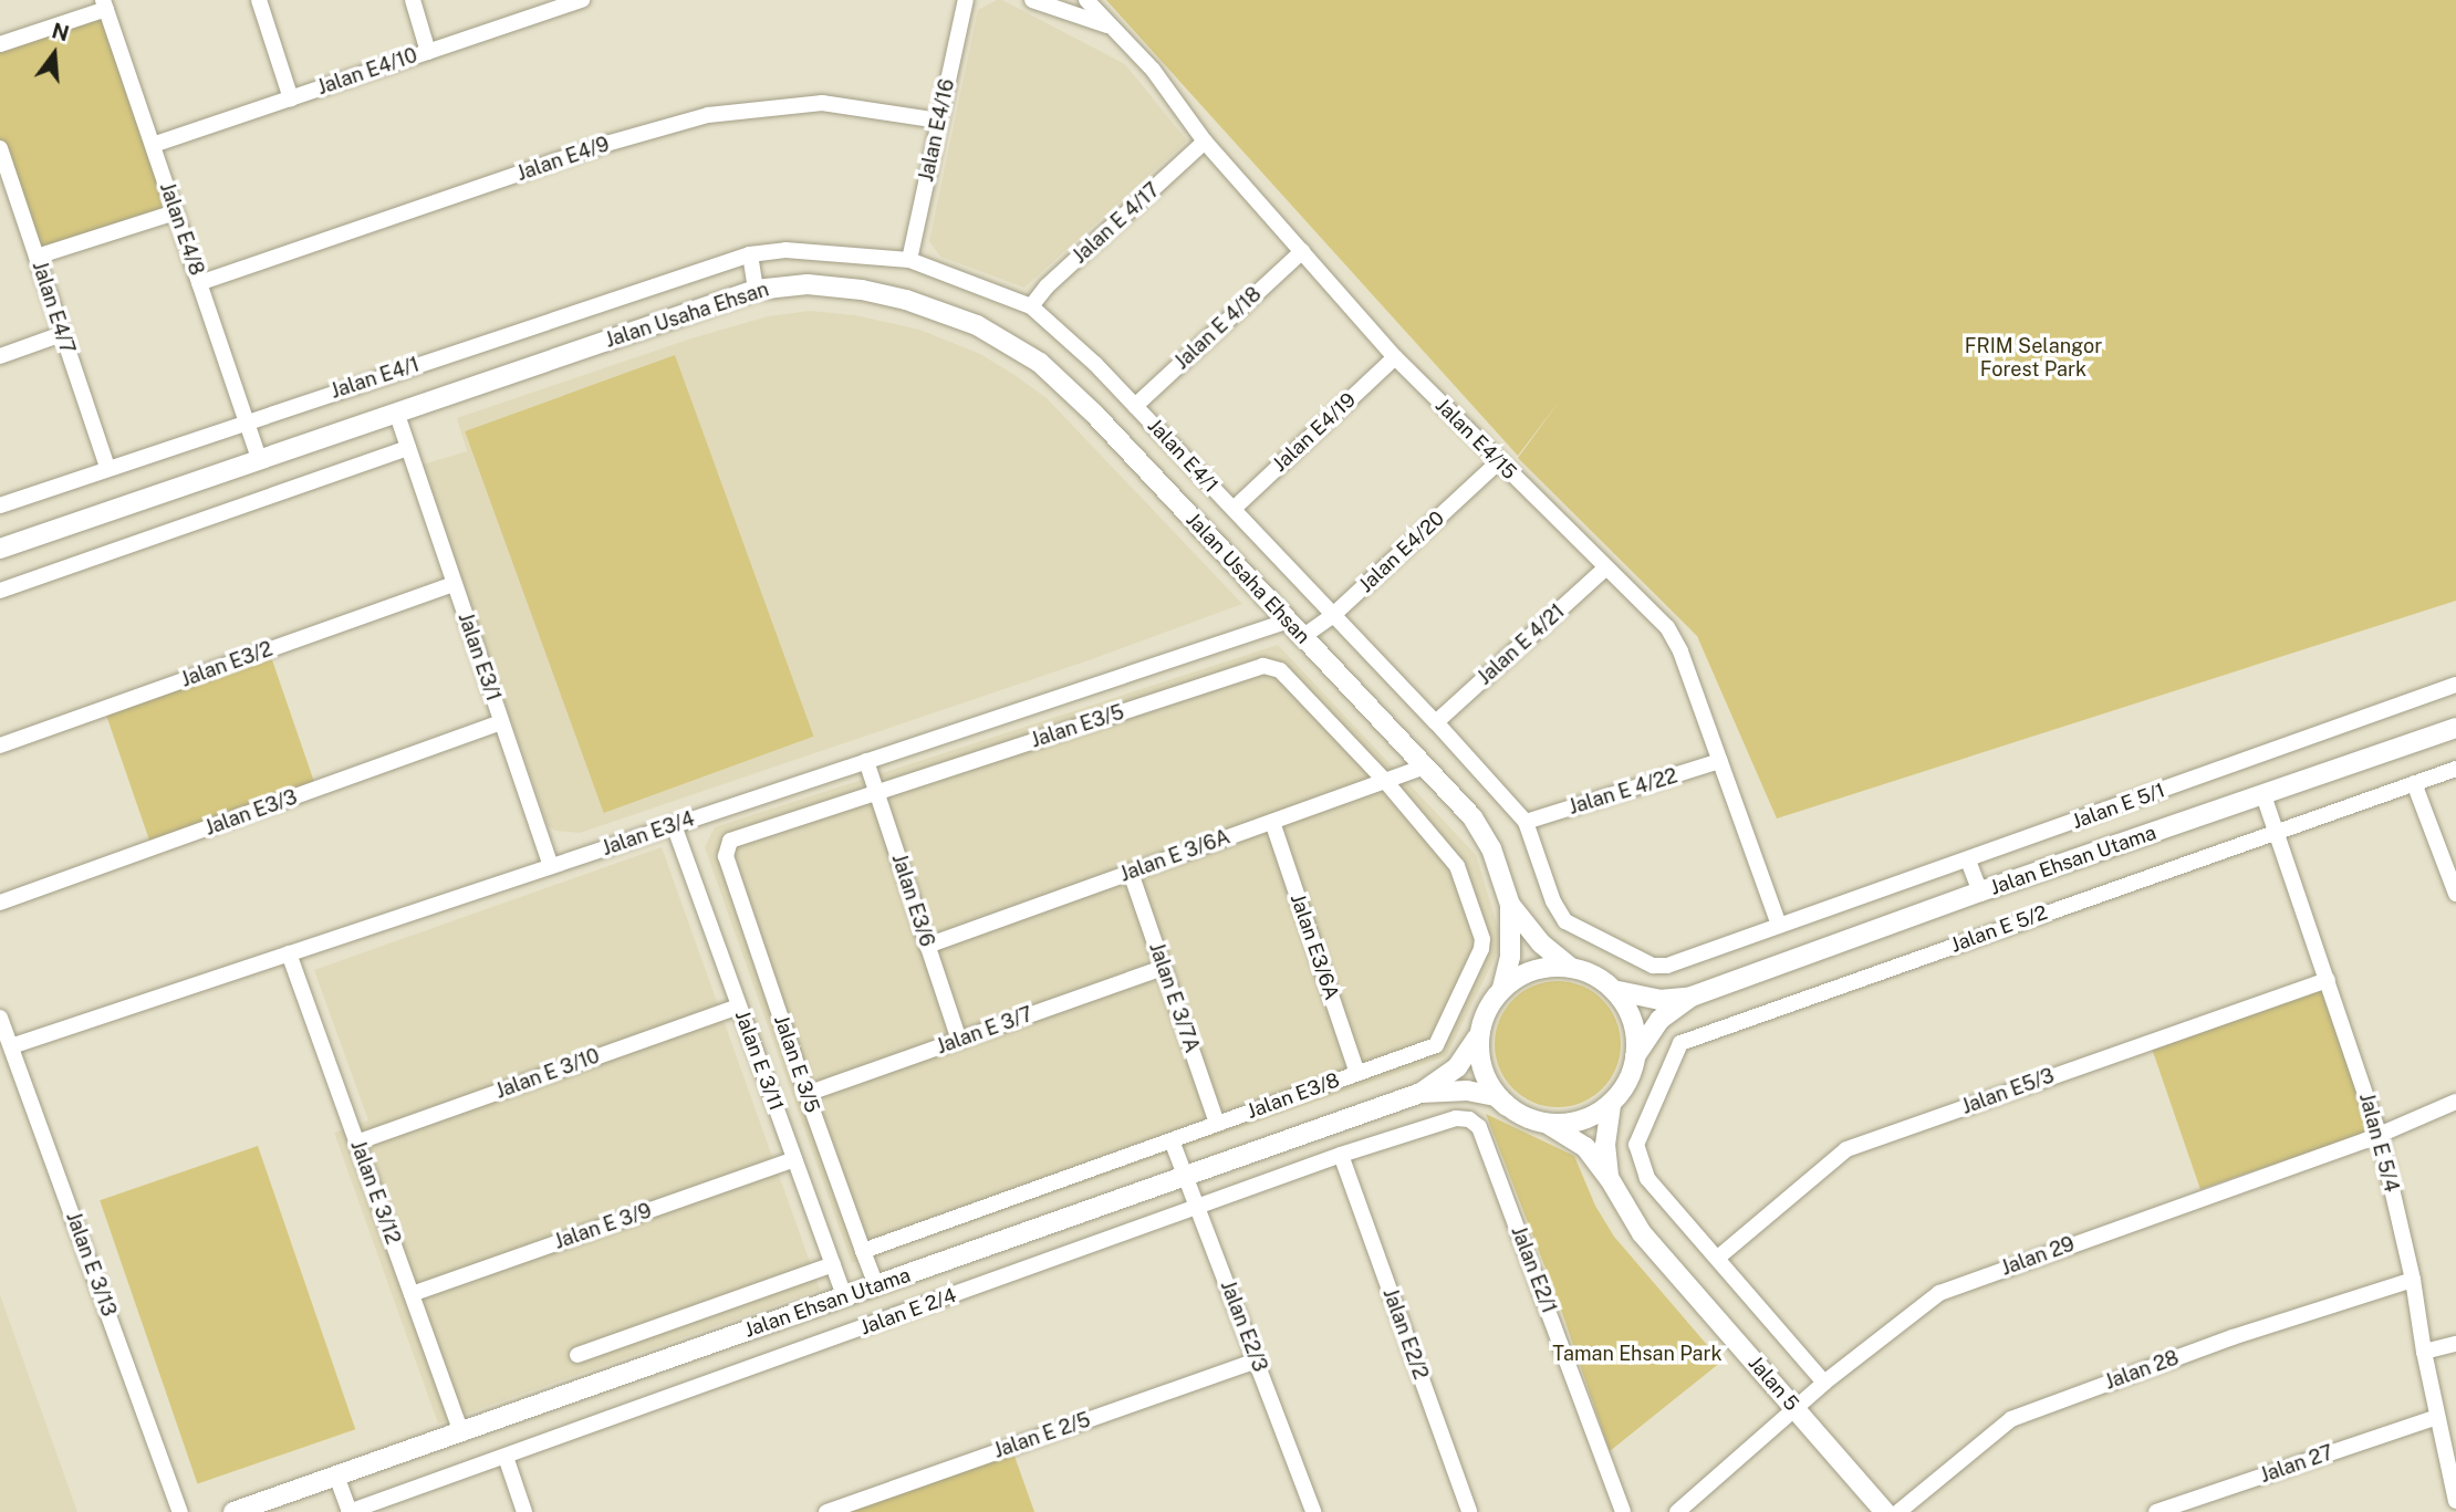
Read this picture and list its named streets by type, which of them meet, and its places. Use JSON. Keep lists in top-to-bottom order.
{
  "streets": {
    "street": [
      "Jalan E4/10",
      "Jalan E4/16",
      "Jalan E4/9",
      "Jalan E 4/17",
      "Jalan E4/8",
      "Jalan E4/7",
      "Jalan Usaha Ehsan",
      "Jalan E 4/18",
      "Jalan E4/1",
      "Jalan E4/19",
      "Jalan E4/15",
      "Jalan E4/20",
      "Jalan E 4/21",
      "Jalan E3/1",
      "Jalan E3/2",
      "Jalan E3/5",
      "Jalan E 4/22",
      "Jalan E 5/1",
      "Jalan E3/3",
      "Jalan E3/4",
      "Jalan E 3/6A",
      "Jalan Ehsan Utama",
      "Jalan E3/6",
      "Jalan E 5/2",
      "Jalan E3/6A",
      "Jalan E 3/7A",
      "Jalan E 3/7",
      "Jalan E 3/11",
      "Jalan E 3/5",
      "Jalan E 3/10",
      "Jalan E5/3",
      "Jalan E3/8",
      "Jalan E 5/4",
      "Jalan E 3/12",
      "Jalan E 3/9",
      "Jalan 29",
      "Jalan E 3/13",
      "Jalan E2/1",
      "Jalan E 2/4",
      "Jalan E2/3",
      "Jalan E2/2",
      "Jalan 28",
      "Jalan 5",
      "Jalan E 2/5",
      "Jalan 27"
    ]
  },
  "crossings": [
    ["Jalan E4/10", "Jalan E4/8"],
    ["Jalan E4/16", "Jalan E4/9"],
    ["Jalan E4/16", "Jalan E4/1"],
    ["Jalan E4/9", "Jalan E4/8"],
    ["Jalan E 4/17", "Jalan E4/1"],
    ["Jalan E 4/17", "Jalan E4/15"],
    ["Jalan E4/8", "Jalan Usaha Ehsan"],
    ["Jalan E4/8", "Jalan E4/1"],
    ["Jalan E4/7", "Jalan E4/1"],
    ["Jalan Usaha Ehsan", "Jalan E4/20"],
    ["Jalan Usaha Ehsan", "Jalan E3/1"],
    ["Jalan Usaha Ehsan", "Jalan E3/4"],
    ["Jalan Usaha Ehsan", "Jalan E 3/6A"],
    ["Jalan Usaha Ehsan", "Jalan Ehsan Utama"],
    ["Jalan Usaha Ehsan", "Jalan 5"],
    ["Jalan E 4/18", "Jalan E4/1"],
    ["Jalan E 4/18", "Jalan E4/15"],
    ["Jalan E4/1", "Jalan E4/19"],
    ["Jalan E4/1", "Jalan E4/20"],
    ["Jalan E4/1", "Jalan E 4/21"],
    ["Jalan E4/1", "Jalan E 4/22"],
    ["Jalan E4/1", "Jalan E 5/1"],
    ["Jalan E4/19", "Jalan E4/15"],
    ["Jalan E4/15", "Jalan E4/20"],
    ["Jalan E4/15", "Jalan E 4/21"],
    ["Jalan E4/15", "Jalan E 4/22"],
    ["Jalan E4/15", "Jalan E 5/1"],
    ["Jalan E3/1", "Jalan E3/2"],
    ["Jalan E3/1", "Jalan E3/3"],
    ["Jalan E3/1", "Jalan E3/4"],
    ["Jalan E3/5", "Jalan E 3/6A"],
    ["Jalan E3/5", "Jalan E3/6"],
    ["Jalan E3/5", "Jalan E 3/5"],
    ["Jalan E3/5", "Jalan E3/8"],
    ["Jalan E 4/22", "Jalan E 5/1"],
    ["Jalan E3/4", "Jalan E3/6"],
    ["Jalan E3/4", "Jalan E 3/11"],
    ["Jalan E3/4", "Jalan E 3/12"],
    ["Jalan E3/4", "Jalan E 3/13"],
    ["Jalan E 3/6A", "Jalan E3/6"],
    ["Jalan E 3/6A", "Jalan E3/6A"],
    ["Jalan E 3/6A", "Jalan E 3/7A"],
    ["Jalan E 3/6A", "Jalan E3/8"],
    ["Jalan Ehsan Utama", "Jalan E 3/11"],
    ["Jalan Ehsan Utama", "Jalan E 3/5"],
    ["Jalan Ehsan Utama", "Jalan E 5/4"],
    ["Jalan Ehsan Utama", "Jalan E 3/12"],
    ["Jalan Ehsan Utama", "Jalan E2/3"],
    ["Jalan Ehsan Utama", "Jalan 5"],
    ["Jalan E3/6", "Jalan E 3/7"],
    ["Jalan E 5/2", "Jalan E5/3"],
    ["Jalan E 5/2", "Jalan E 5/4"],
    ["Jalan E3/6A", "Jalan E3/8"],
    ["Jalan E 3/7A", "Jalan E 3/7"],
    ["Jalan E 3/7A", "Jalan E3/8"],
    ["Jalan E 3/7", "Jalan E 3/5"],
    ["Jalan E 3/11", "Jalan E 3/10"],
    ["Jalan E 3/11", "Jalan E 3/9"],
    ["Jalan E 3/5", "Jalan E3/8"],
    ["Jalan E 3/10", "Jalan E 3/12"],
    ["Jalan E5/3", "Jalan E 5/4"],
    ["Jalan E3/8", "Jalan E2/3"],
    ["Jalan E 5/4", "Jalan 29"],
    ["Jalan E 5/4", "Jalan 28"],
    ["Jalan E 5/4", "Jalan 27"],
    ["Jalan E 3/12", "Jalan E 3/9"],
    ["Jalan 29", "Jalan 5"],
    ["Jalan E2/1", "Jalan E 2/4"],
    ["Jalan E 2/4", "Jalan E2/3"],
    ["Jalan E 2/4", "Jalan E2/2"],
    ["Jalan E2/3", "Jalan E 2/5"]
  ],
  "parks": ["FRIM Selangor Forest Park", "Taman Ehsan Park"],
  "north": "top"
}
